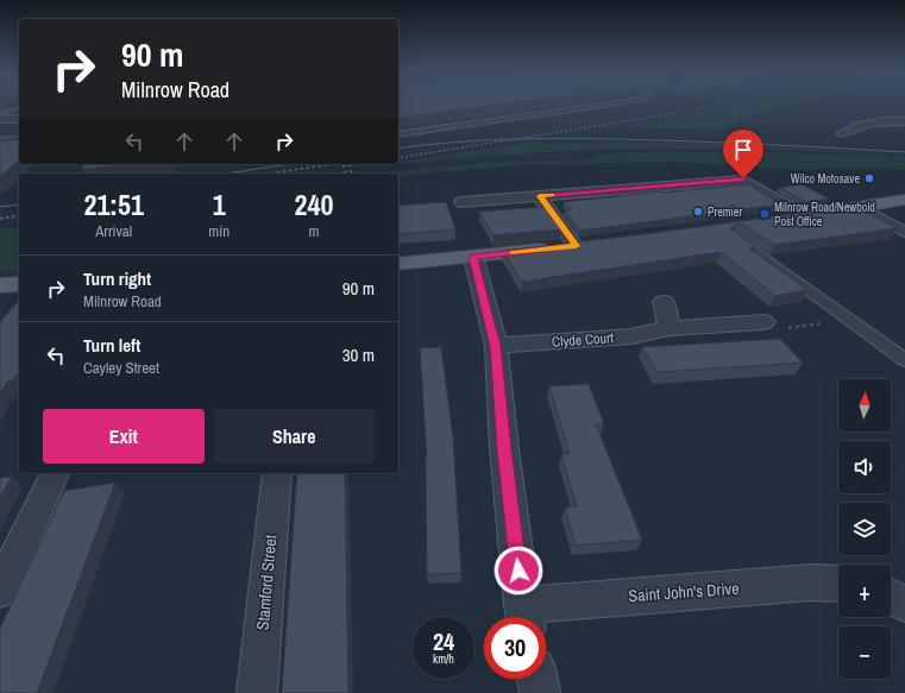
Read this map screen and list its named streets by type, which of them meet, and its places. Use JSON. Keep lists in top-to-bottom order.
{
  "streets": {
    "street": ["Clyde Court", "Stamford Street", "Saint John's Drive"]
  },
  "places": {
    "other": ["Wilco Motosave", "Premier"],
    "transit": ["Milnrow Road/Newbold Post Office"]
  },
  "north": "top",
  "page": {
    "turn": ["90 m", "Milnrow Road"],
    "eta": [
      "21:51",
      "Arrival",
      "1",
      "min",
      "240",
      "m"
    ],
    "list": [
      {
        "name": "Turn right",
        "note": "Milnrow Road",
        "value": "90 m"
      },
      {
        "name": "Turn left",
        "note": "Cayley Street",
        "value": "30 m"
      }
    ],
    "map_buttons": ["+", "−"],
    "buttons": ["Exit", "Share"],
    "speed": "24 km/h",
    "limit": "30"
  }
}
